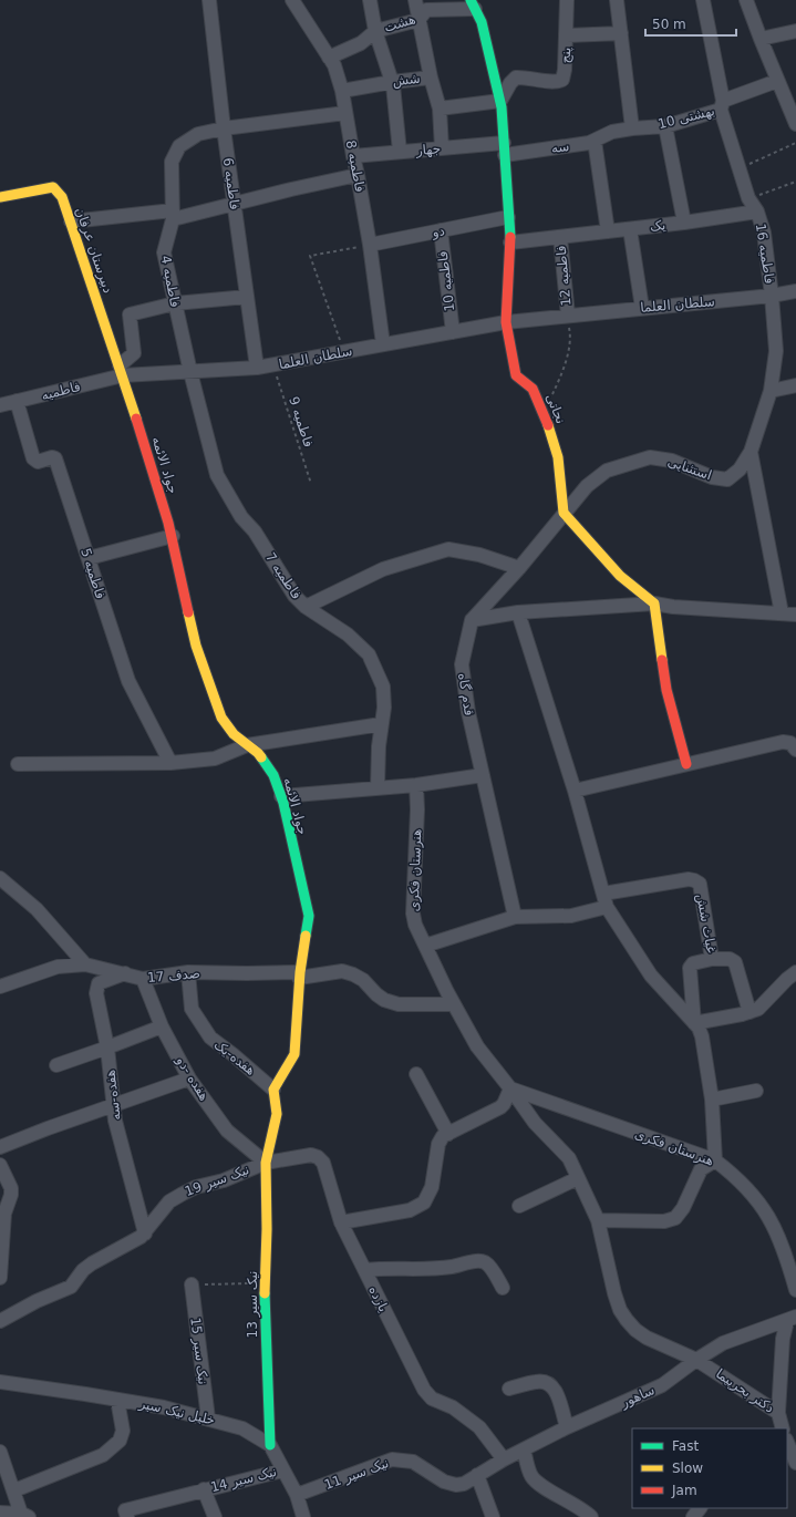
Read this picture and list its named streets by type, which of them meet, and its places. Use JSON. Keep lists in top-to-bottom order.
{
  "streets": {
    "street": [
      "هشت",
      "پنج",
      "شش",
      "بهشتی 10",
      "سه",
      "جهار",
      "فاطمیه 8",
      "فاطمیه 6",
      "یک",
      "دو",
      "دبیرستان عرفان",
      "فاطمیه 16",
      "فاطمیه 12",
      "فاطمیه 4",
      "فاطمیه 10",
      "سلطان العلما",
      "فاطمیه",
      "نجاتی",
      "جواد الائمه",
      "استثنایی",
      "فاطمیه 5",
      "فاطمیه 7",
      "قدم گاه",
      "هنرستان فکری",
      "غیاث شش",
      "صدف 17",
      "هفده-یک",
      "هفده -دو",
      "هفده-سه",
      "نیک سیر 19",
      "یازده",
      "نیک سیر 13",
      "نیک سیر 15",
      "دکتر بحرپیما",
      "ساهور",
      "خلیل نیک سیر",
      "نیک سیر 11",
      "نیک سیر 14"
    ],
    "path": ["فاطمیه 9"]
  },
  "crossings": [
    ["هشت", "فاطمیه 8"],
    ["شش", "جهار"],
    ["شش", "فاطمیه 8"],
    ["بهشتی 10", "سه"],
    ["سه", "جهار"],
    ["جهار", "فاطمیه 8"],
    ["فاطمیه 8", "دو"],
    ["فاطمیه 8", "فاطمیه 4"],
    ["فاطمیه 8", "سلطان العلما"],
    ["فاطمیه 6", "فاطمیه 4"],
    ["فاطمیه 6", "سلطان العلما"],
    ["یک", "فاطمیه 16"],
    ["یک", "فاطمیه 12"],
    ["دو", "فاطمیه 10"],
    ["دبیرستان عرفان", "سلطان العلما"],
    ["دبیرستان عرفان", "فاطمیه"],
    ["دبیرستان عرفان", "جواد الائمه"],
    ["فاطمیه 16", "سلطان العلما"],
    ["فاطمیه 16", "استثنایی"],
    ["فاطمیه 12", "سلطان العلما"],
    ["فاطمیه 4", "سلطان العلما"],
    ["فاطمیه 4", "فاطمیه 7"],
    ["فاطمیه 10", "سلطان العلما"],
    ["سلطان العلما", "فاطمیه"],
    ["سلطان العلما", "نجاتی"],
    ["سلطان العلما", "فاطمیه 9"],
    ["سلطان العلما", "جواد الائمه"],
    ["سلطان العلما", "استثنایی"],
    ["سلطان العلما", "فاطمیه 7"],
    ["فاطمیه", "جواد الائمه"],
    ["فاطمیه", "فاطمیه 5"],
    ["نجاتی", "استثنایی"],
    ["جواد الائمه", "صدف 17"],
    ["جواد الائمه", "هفده-یک"],
    ["استثنایی", "قدم گاه"],
    ["قدم گاه", "غیاث شش"],
    ["هنرستان فکری", "صدف 17"],
    ["هنرستان فکری", "دکتر بحرپیما"],
    ["هنرستان فکری", "ساهور"],
    ["صدف 17", "هفده-یک"],
    ["صدف 17", "هفده -دو"],
    ["صدف 17", "هفده-سه"],
    ["هفده -دو", "نیک سیر 19"],
    ["هفده -دو", "یازده"],
    ["هفده -دو", "نیک سیر 13"],
    ["هفده-سه", "نیک سیر 19"],
    ["نیک سیر 19", "یازده"],
    ["نیک سیر 19", "نیک سیر 13"],
    ["یازده", "نیک سیر 13"],
    ["یازده", "ساهور"],
    ["نیک سیر 13", "خلیل نیک سیر"],
    ["نیک سیر 15", "خلیل نیک سیر"],
    ["دکتر بحرپیما", "ساهور"],
    ["ساهور", "نیک سیر 11"]
  ],
  "legend": ["Fast", "Slow", "Jam"],
  "scale_bar": "50 m"
}
